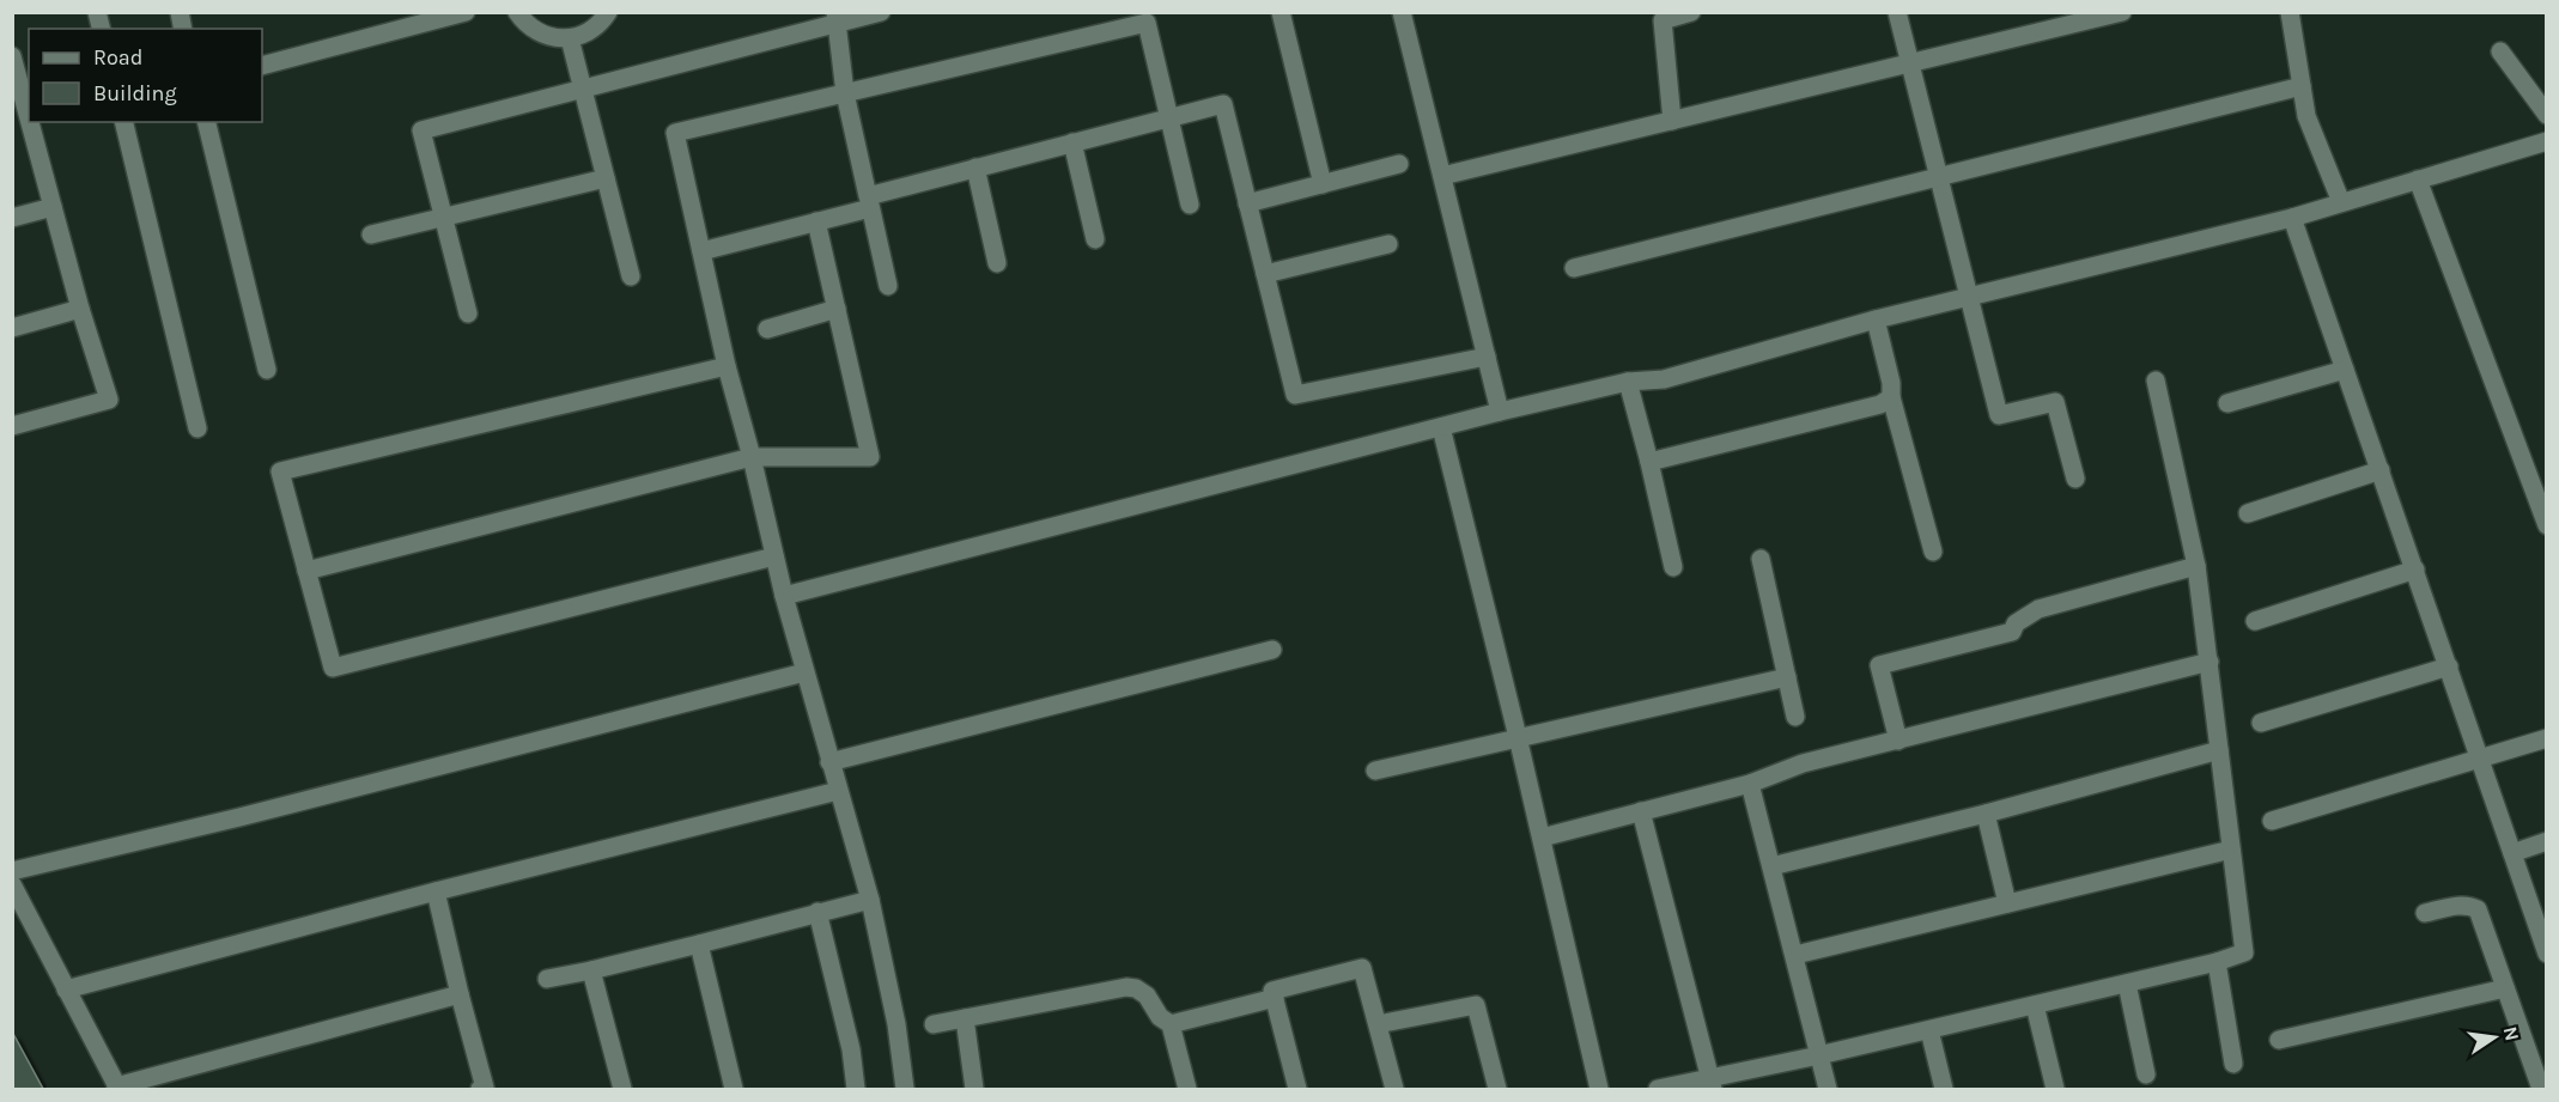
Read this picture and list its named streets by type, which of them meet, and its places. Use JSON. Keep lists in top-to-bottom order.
{
  "legend": ["Road", "Building"],
  "north": "right"
}
